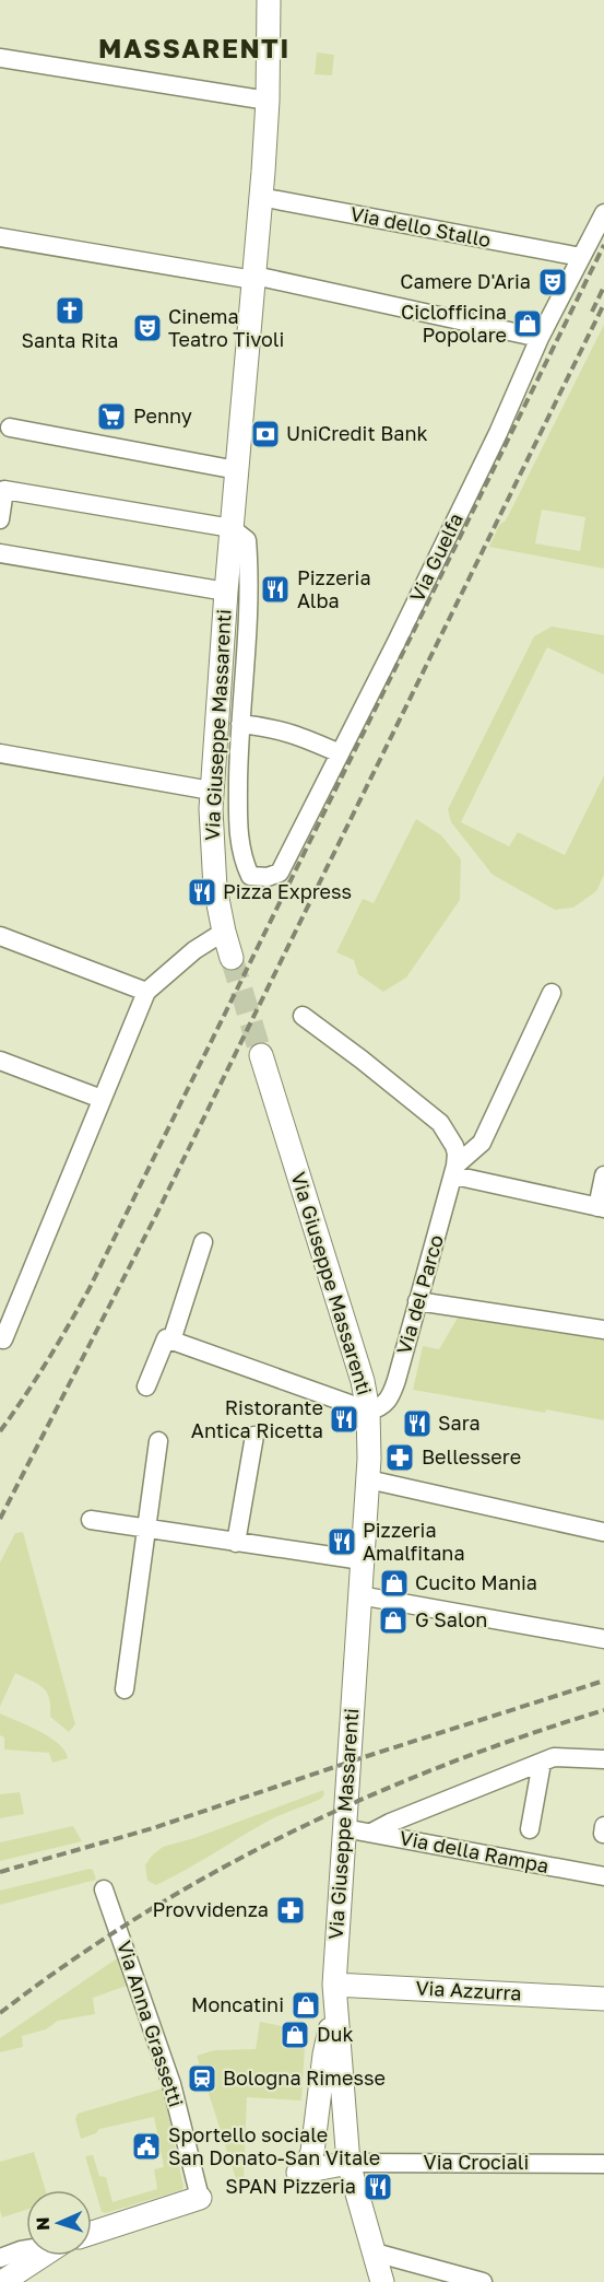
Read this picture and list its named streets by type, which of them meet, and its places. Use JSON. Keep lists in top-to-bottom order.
{
  "streets": {
    "main road": ["Via Giuseppe Massarenti", "Via Azzurra"],
    "street": [
      "Via dello Stallo",
      "Via Guelfa",
      "Via del Parco",
      "Via della Rampa",
      "Via Anna Grassetti",
      "Via Crociali"
    ]
  },
  "crossings": [
    ["Via dello Stallo", "Via Guelfa"],
    ["Via dello Stallo", "Via Giuseppe Massarenti"],
    ["Via Guelfa", "Via Giuseppe Massarenti"],
    ["Via Giuseppe Massarenti", "Via del Parco"],
    ["Via Giuseppe Massarenti", "Via della Rampa"],
    ["Via Giuseppe Massarenti", "Via Azzurra"],
    ["Via Giuseppe Massarenti", "Via Crociali"]
  ],
  "districts": ["MASSARENTI"],
  "places": {
    "theatre": ["Camere D'Aria", "Cinema Teatro Tivoli"],
    "church": ["Santa Rita"],
    "shop": [
      "Ciclofficina Popolare",
      "Cucito Mania",
      "G Salon",
      "Moncatini",
      "Duk"
    ],
    "supermarket": ["Penny"],
    "bank": ["UniCredit Bank"],
    "restaurant": [
      "Pizzeria Alba",
      "Pizza Express",
      "Ristorante Antica Ricetta",
      "Sara",
      "Pizzeria Amalfitana",
      "SPAN Pizzeria"
    ],
    "pharmacy": ["Bellessere", "Provvidenza"],
    "station": ["Bologna Rimesse"],
    "public building": ["Sportello sociale San Donato-San Vitale"]
  },
  "north": "left"
}
